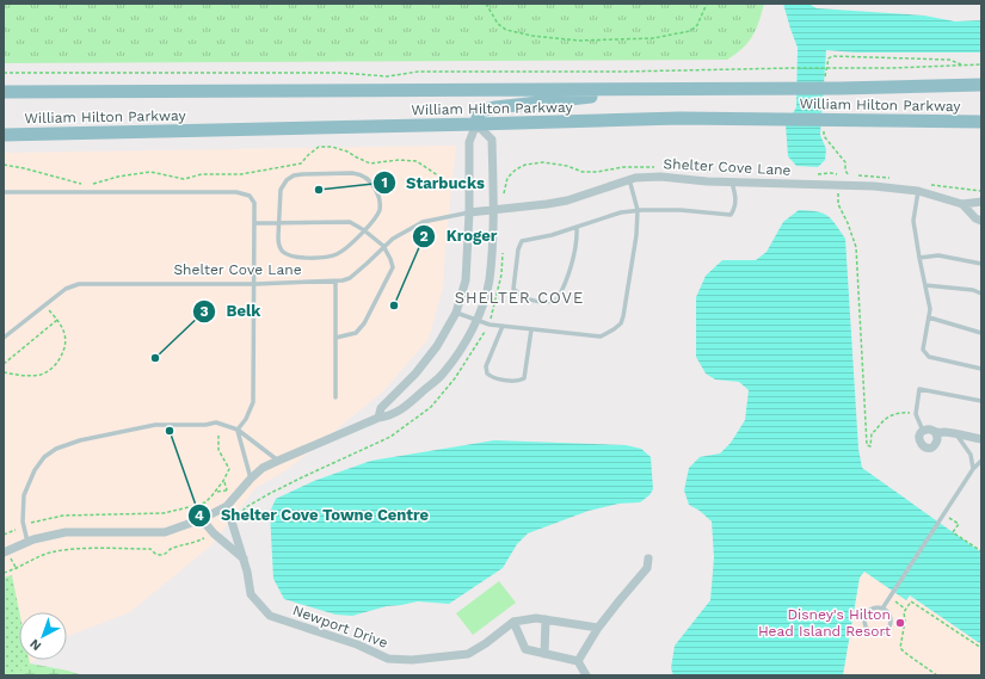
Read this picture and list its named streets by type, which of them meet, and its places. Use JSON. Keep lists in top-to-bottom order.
{
  "streets": {
    "highway": ["William Hilton Parkway"],
    "street": ["Shelter Cove Lane", "Newport Drive"]
  },
  "districts": ["SHELTER COVE"],
  "places": [
    "Starbucks",
    "Kroger",
    "Belk",
    "Shelter Cove Towne Centre",
    "Disney's Hilton Head Island Resort"
  ],
  "north": "bottom left"
}
